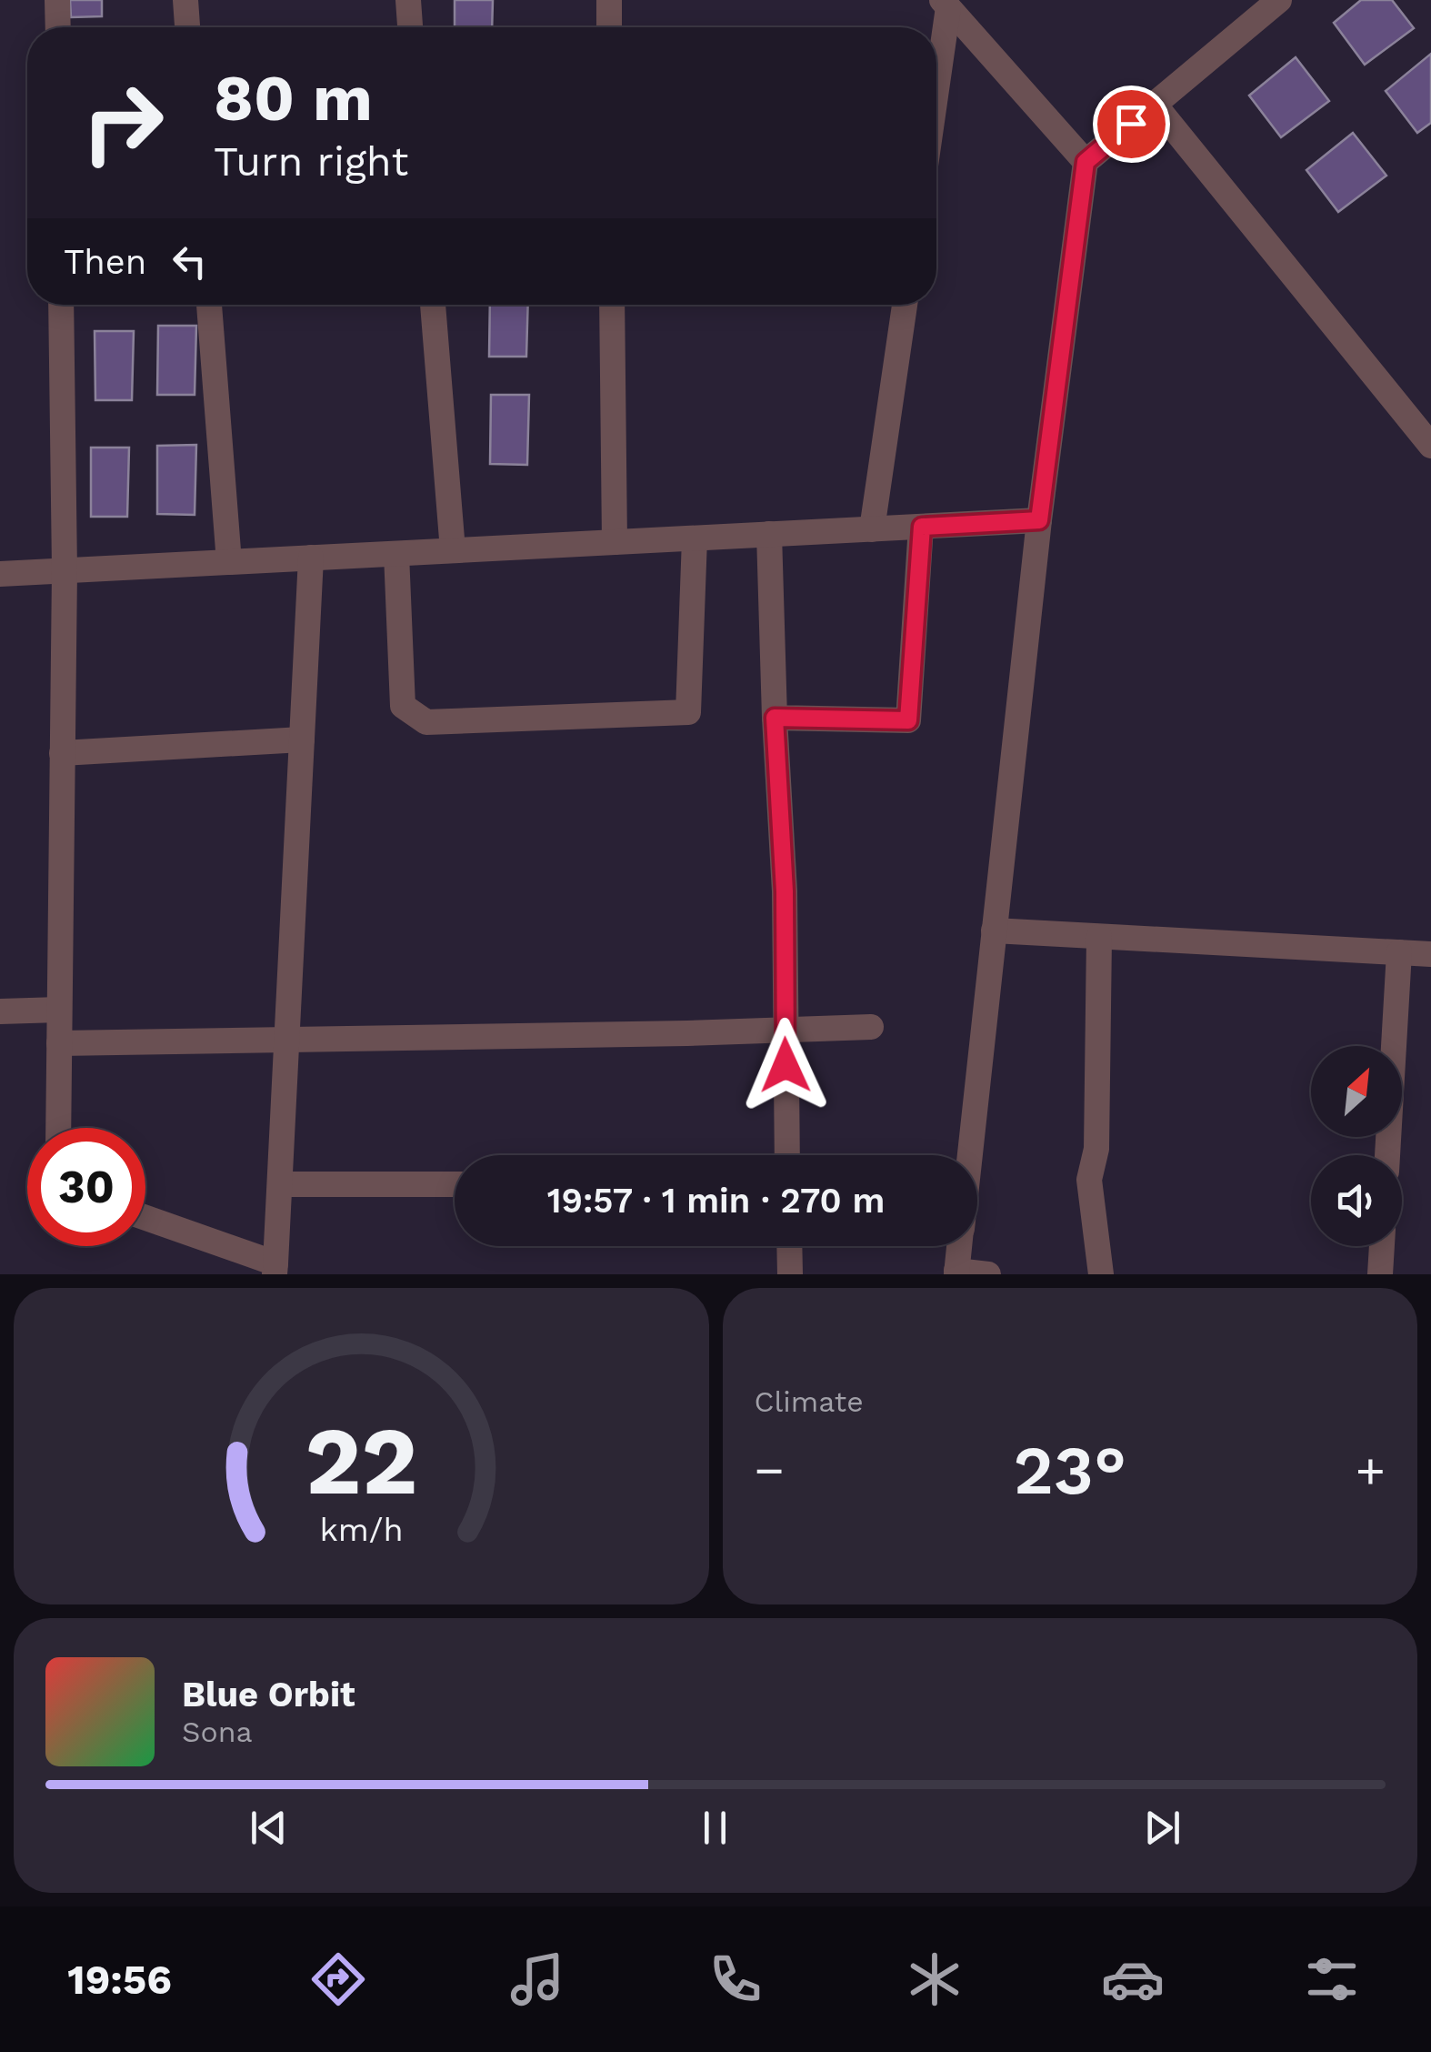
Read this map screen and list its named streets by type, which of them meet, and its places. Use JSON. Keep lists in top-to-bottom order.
{
  "north": "top right",
  "page": {
    "turn": ["80 m", "Turn right"],
    "then": "Then",
    "limit": "30",
    "trip": "19:57 · 1 min · 270 m",
    "tile": "Climate",
    "heat": ["−", "23°", "+"],
    "song": ["Blue Orbit", "Sona"],
    "tabs": "19:56",
    "gauge": ["22", "km/h"]
  }
}
